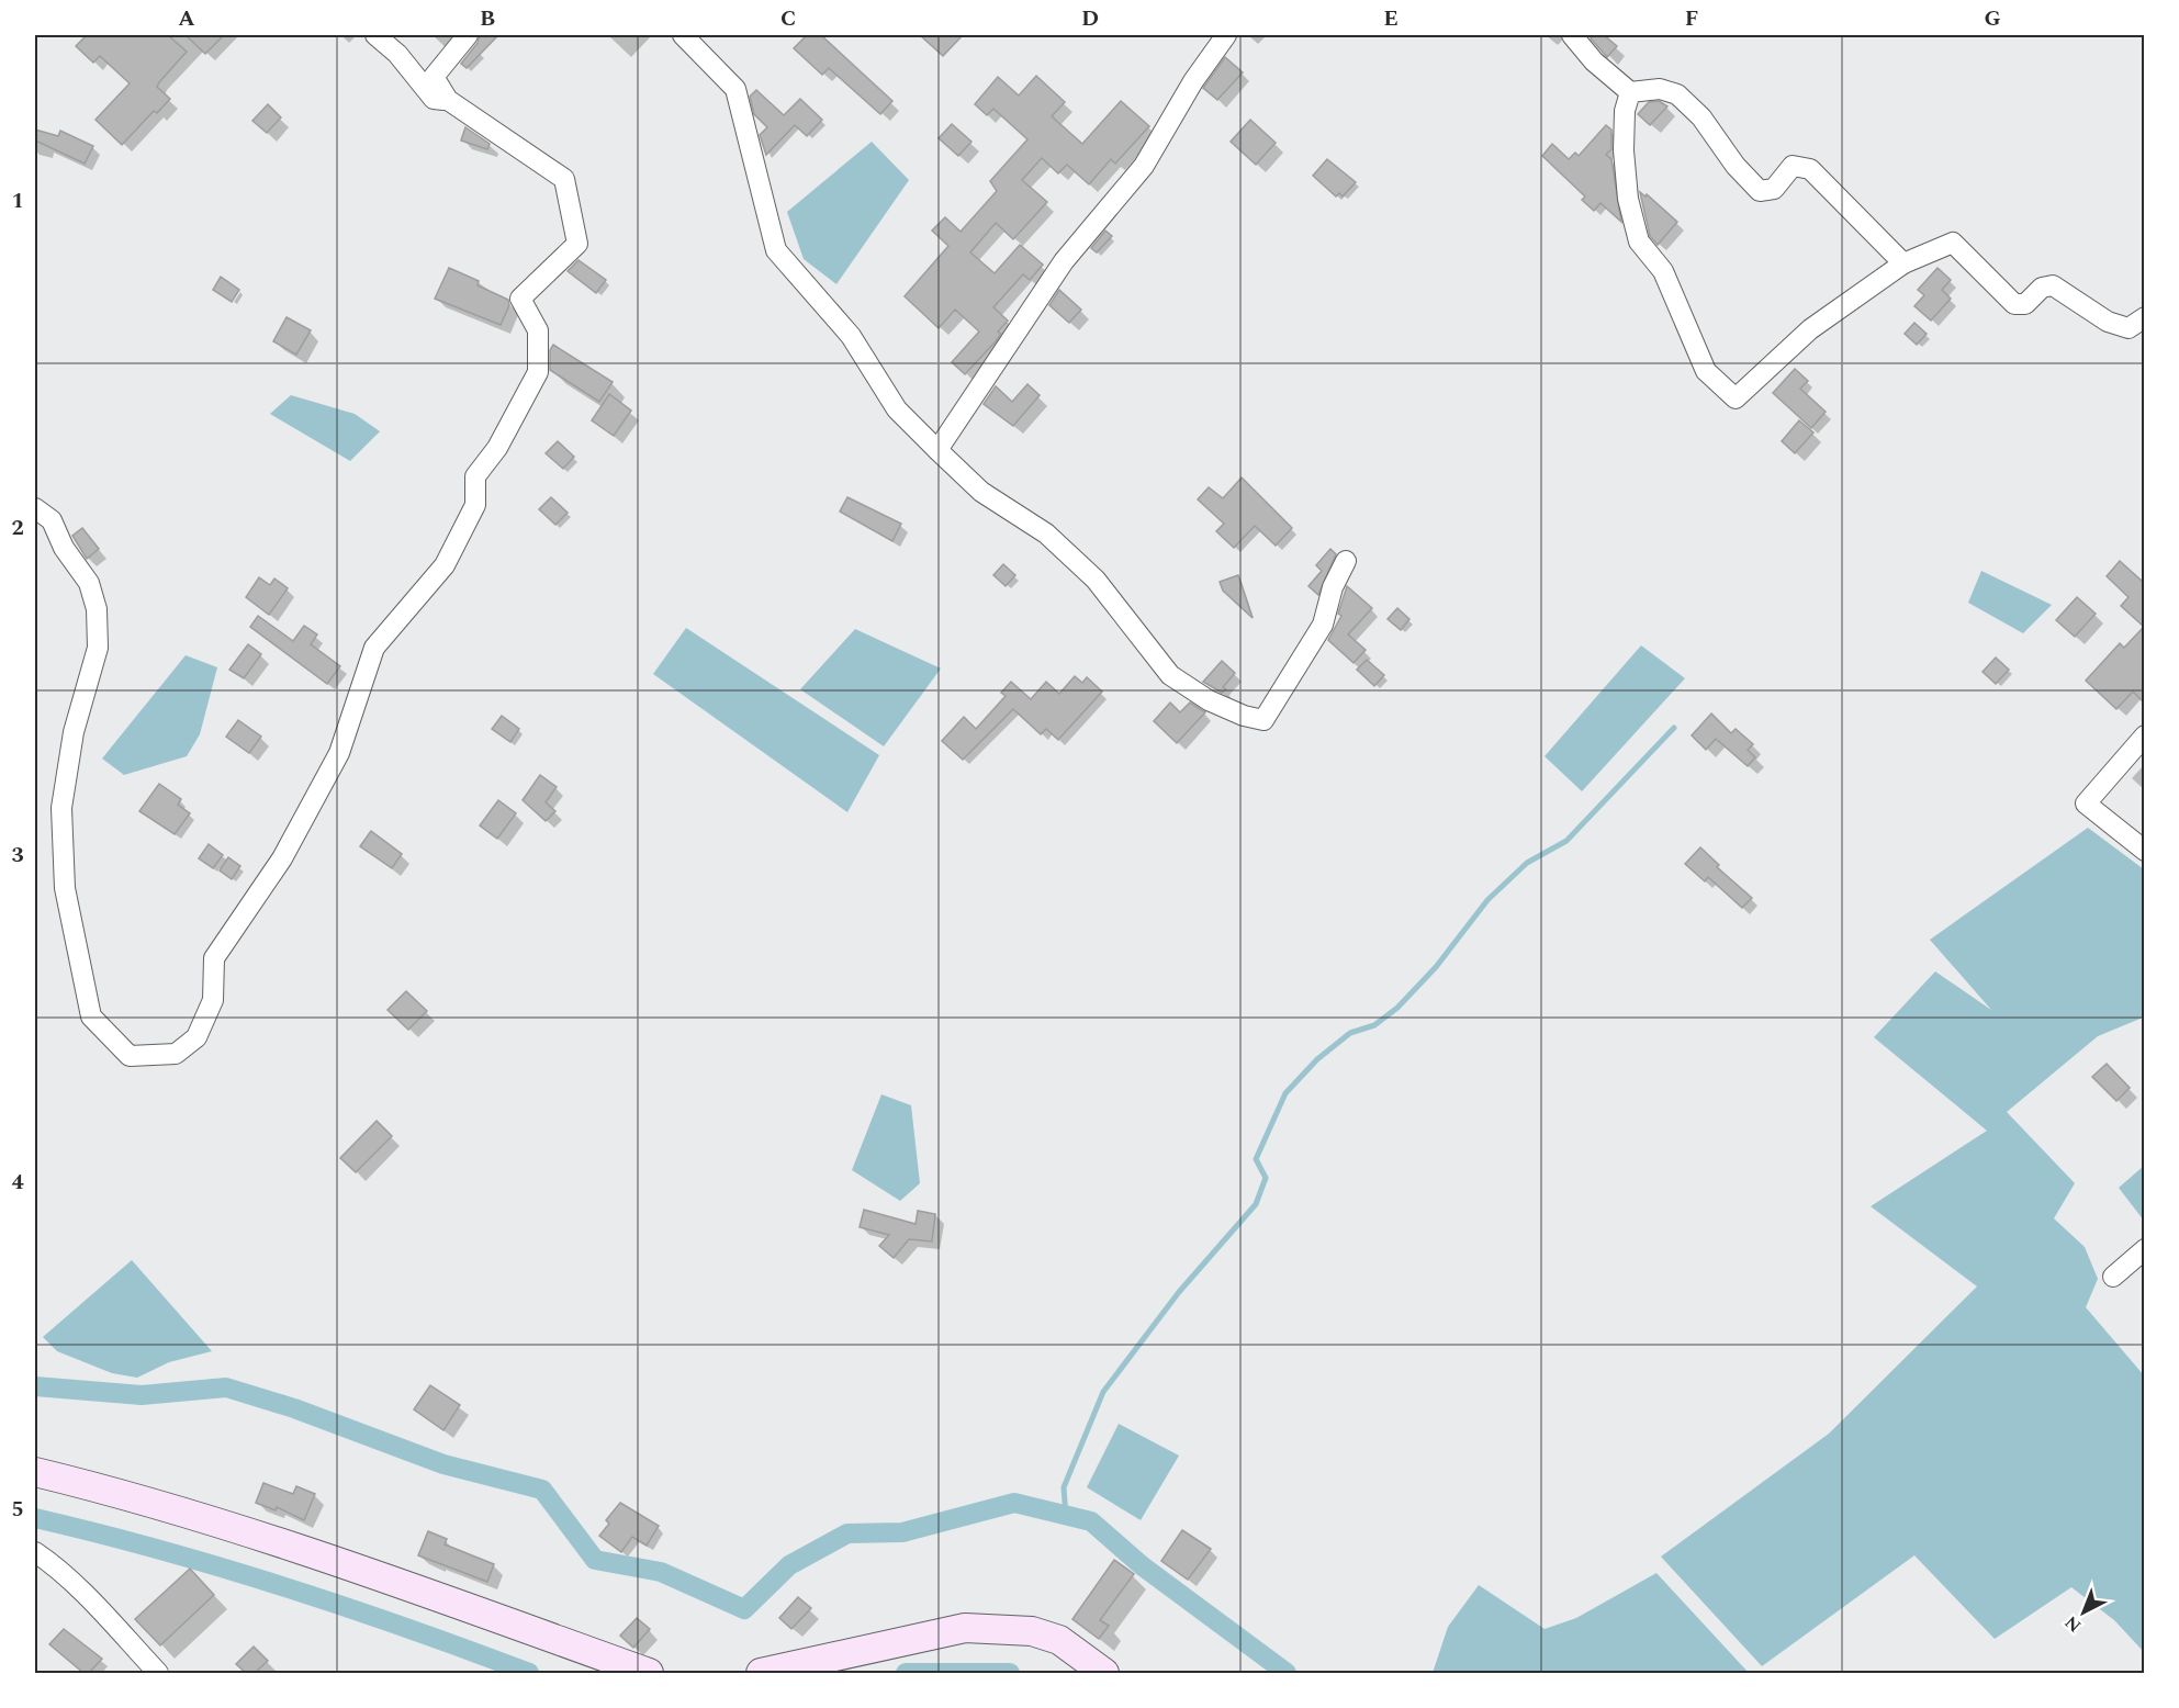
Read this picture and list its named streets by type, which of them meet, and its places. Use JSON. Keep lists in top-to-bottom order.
{
  "north": "bottom left",
  "grid": {
    "columns": [
      "A",
      "B",
      "C",
      "D",
      "E",
      "F",
      "G"
    ],
    "rows": [
      "1",
      "2",
      "3",
      "4",
      "5"
    ]
  }
}
